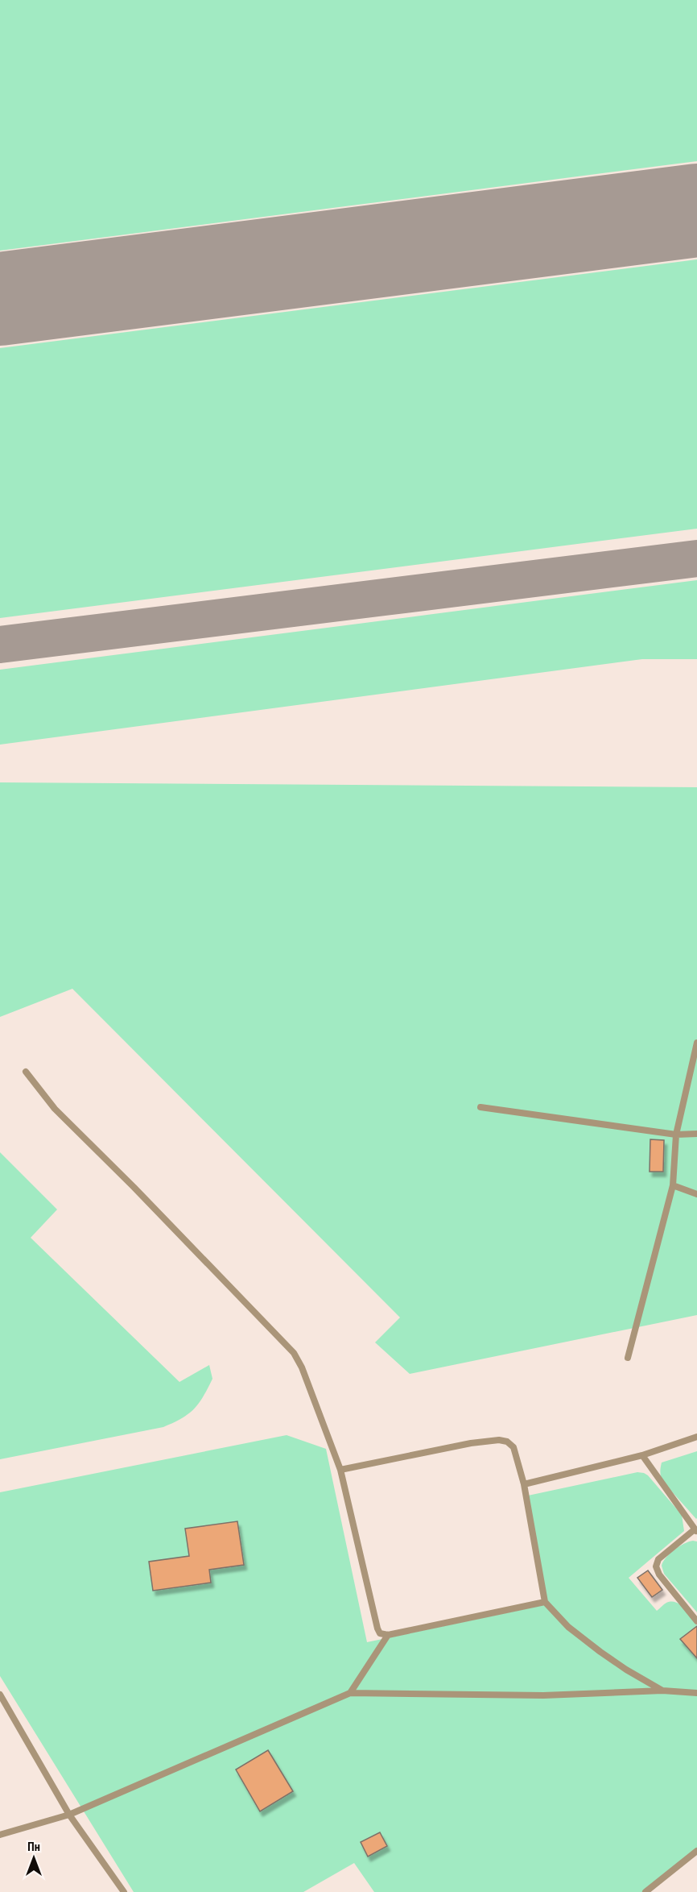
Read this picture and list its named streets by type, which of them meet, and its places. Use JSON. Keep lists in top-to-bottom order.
{
  "north": "top"
}
